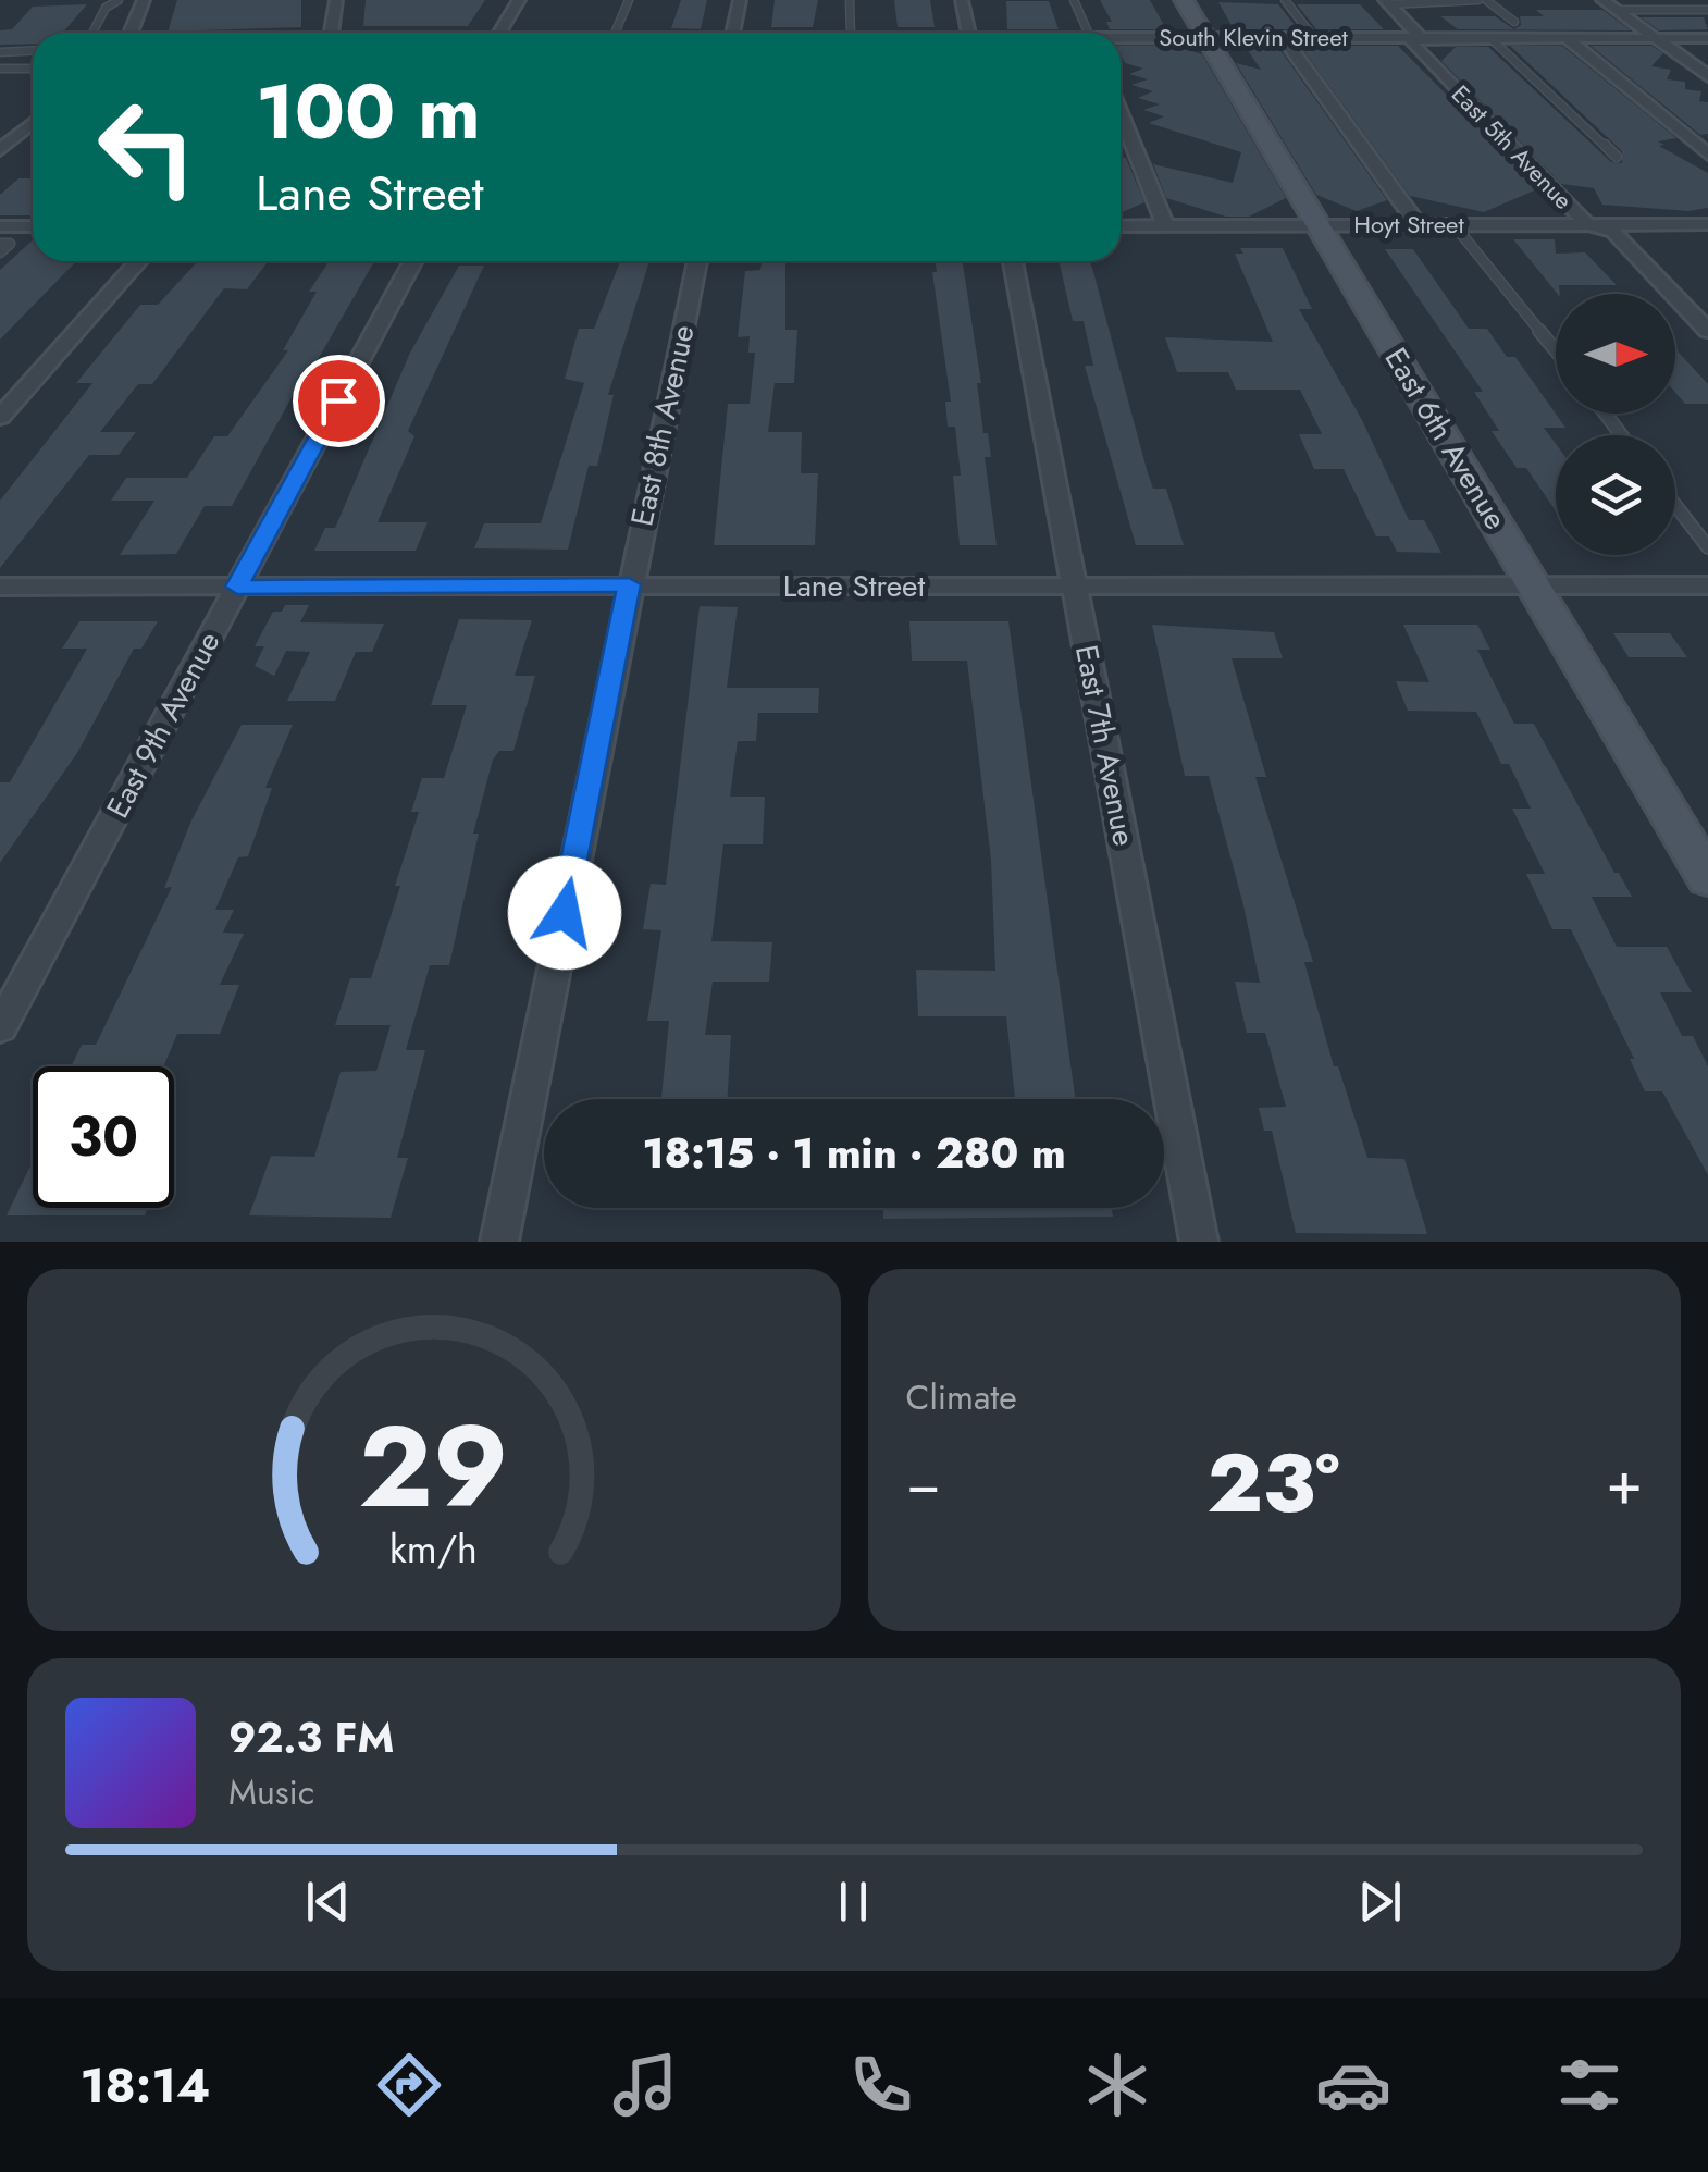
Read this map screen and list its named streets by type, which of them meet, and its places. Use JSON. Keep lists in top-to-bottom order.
{
  "streets": {
    "street": [
      "South Klevin Street",
      "East 5th Avenue",
      "Hoyt Street",
      "East 8th Avenue",
      "East 6th Avenue",
      "Lane Street",
      "East 9th Avenue",
      "East 7th Avenue"
    ]
  },
  "crossings": [
    ["South Klevin Street", "East 5th Avenue"],
    ["South Klevin Street", "East 6th Avenue"],
    ["East 5th Avenue", "Hoyt Street"],
    ["Hoyt Street", "East 6th Avenue"],
    ["East 8th Avenue", "Lane Street"],
    ["East 6th Avenue", "Lane Street"],
    ["Lane Street", "East 9th Avenue"],
    ["Lane Street", "East 7th Avenue"]
  ],
  "north": "right",
  "page": {
    "turn": ["100 m", "Lane Street"],
    "limit": "30",
    "trip": "18:15 · 1 min · 280 m",
    "tile": "Climate",
    "heat": ["−", "23°", "+"],
    "song": ["92.3 FM", "Music"],
    "tabs": "18:14",
    "gauge": ["29", "km/h"]
  }
}
